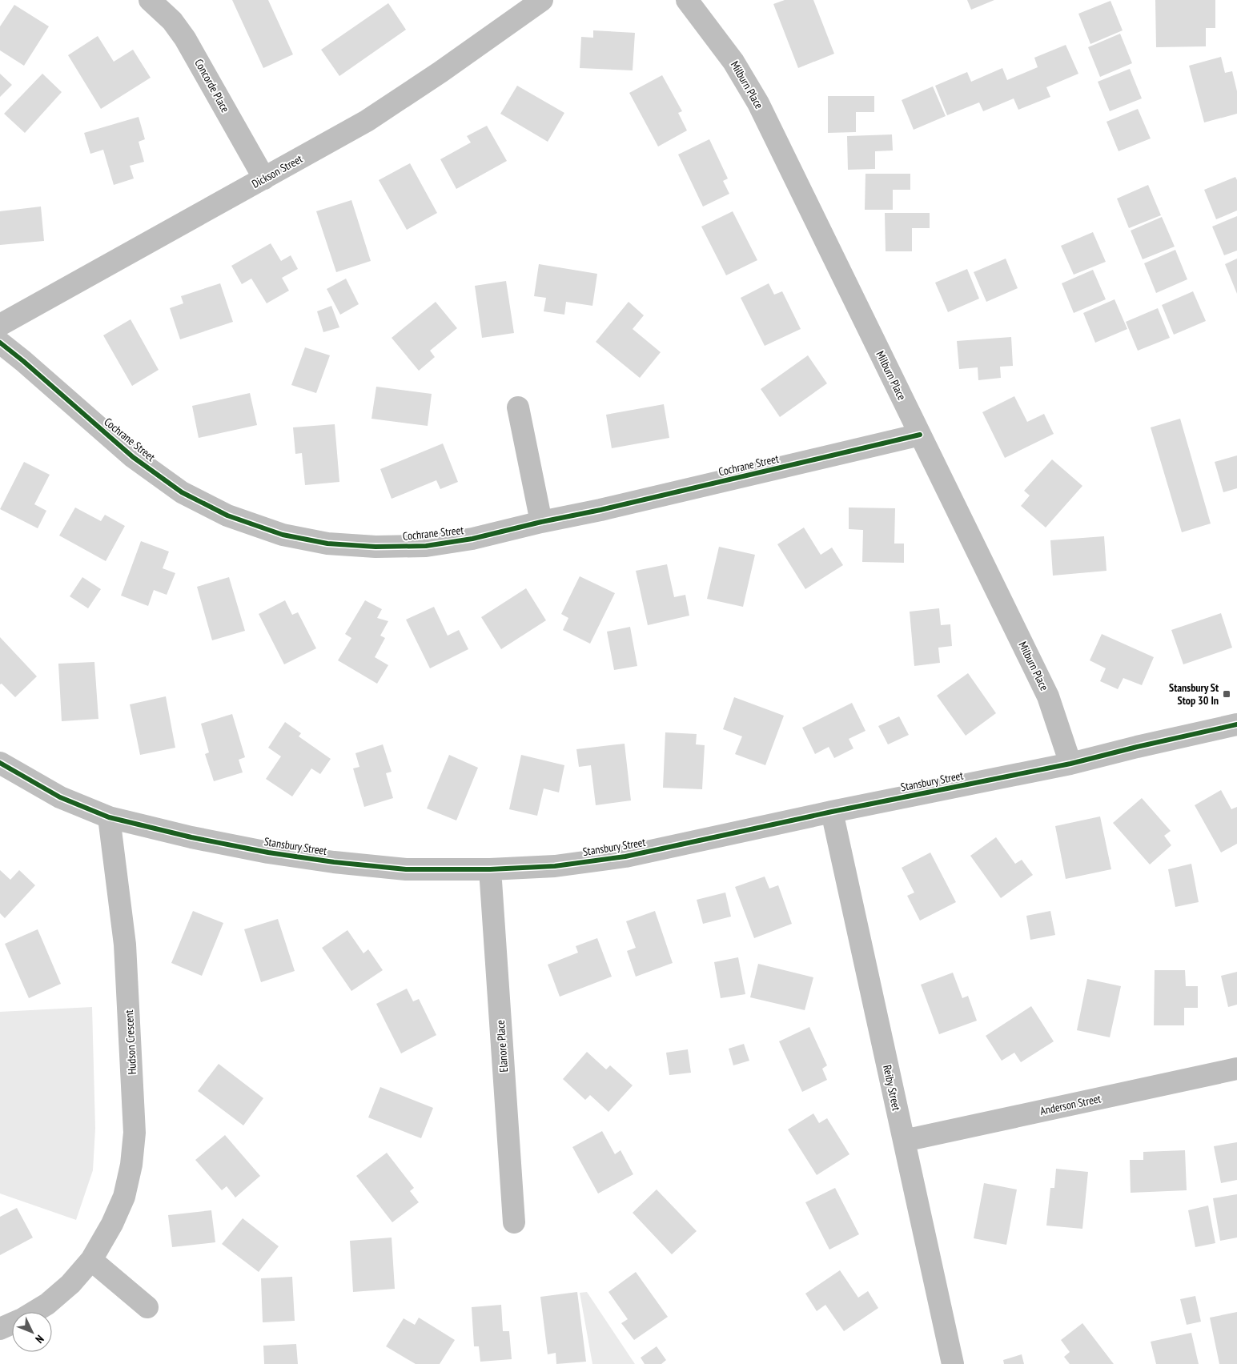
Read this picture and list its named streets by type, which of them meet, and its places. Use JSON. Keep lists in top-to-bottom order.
{
  "streets": {
    "street": [
      "Milburn Place",
      "Concorde Place",
      "Dickson Street",
      "Cochrane Street",
      "Stansbury Street",
      "Hudson Crescent",
      "Elanore Place",
      "Reiby Street",
      "Anderson Street"
    ]
  },
  "crossings": [
    ["Milburn Place", "Cochrane Street"],
    ["Milburn Place", "Stansbury Street"],
    ["Concorde Place", "Dickson Street"],
    ["Stansbury Street", "Hudson Crescent"],
    ["Stansbury Street", "Elanore Place"],
    ["Stansbury Street", "Reiby Street"],
    ["Reiby Street", "Anderson Street"]
  ],
  "places": {
    "transit": ["Stansbury St Stop 30 In"]
  },
  "north": "bottom right"
}
